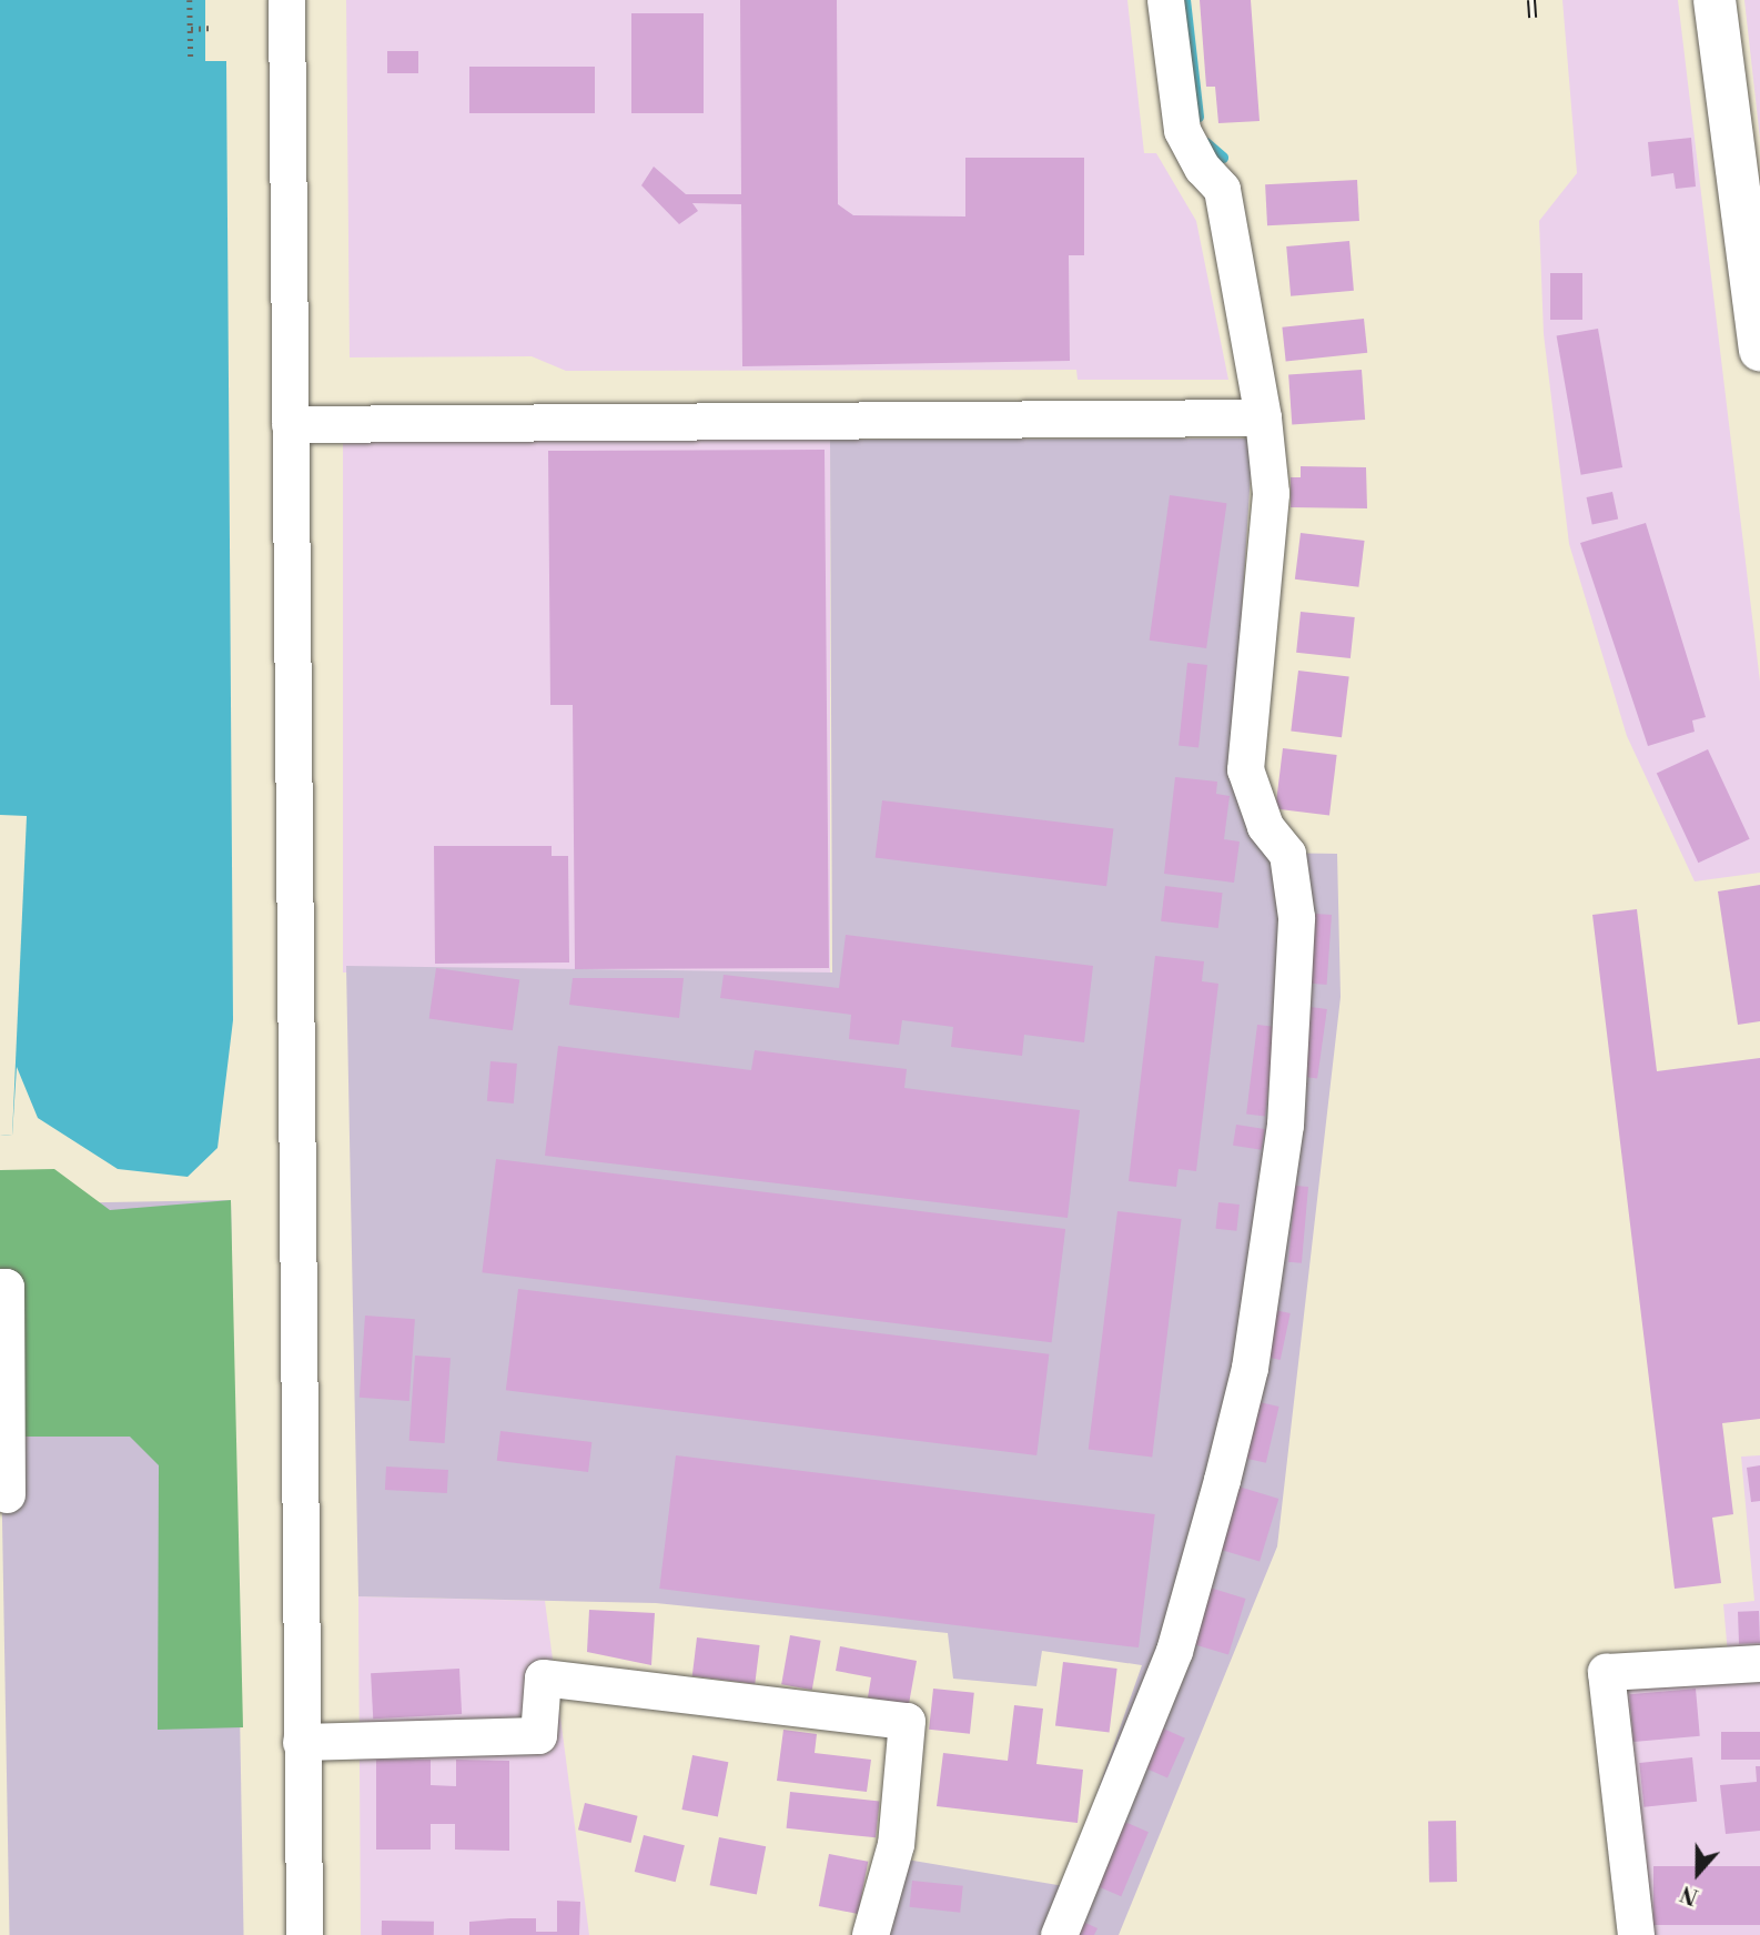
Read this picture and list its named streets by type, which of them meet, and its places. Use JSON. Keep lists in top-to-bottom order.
{
  "north": "bottom"
}
